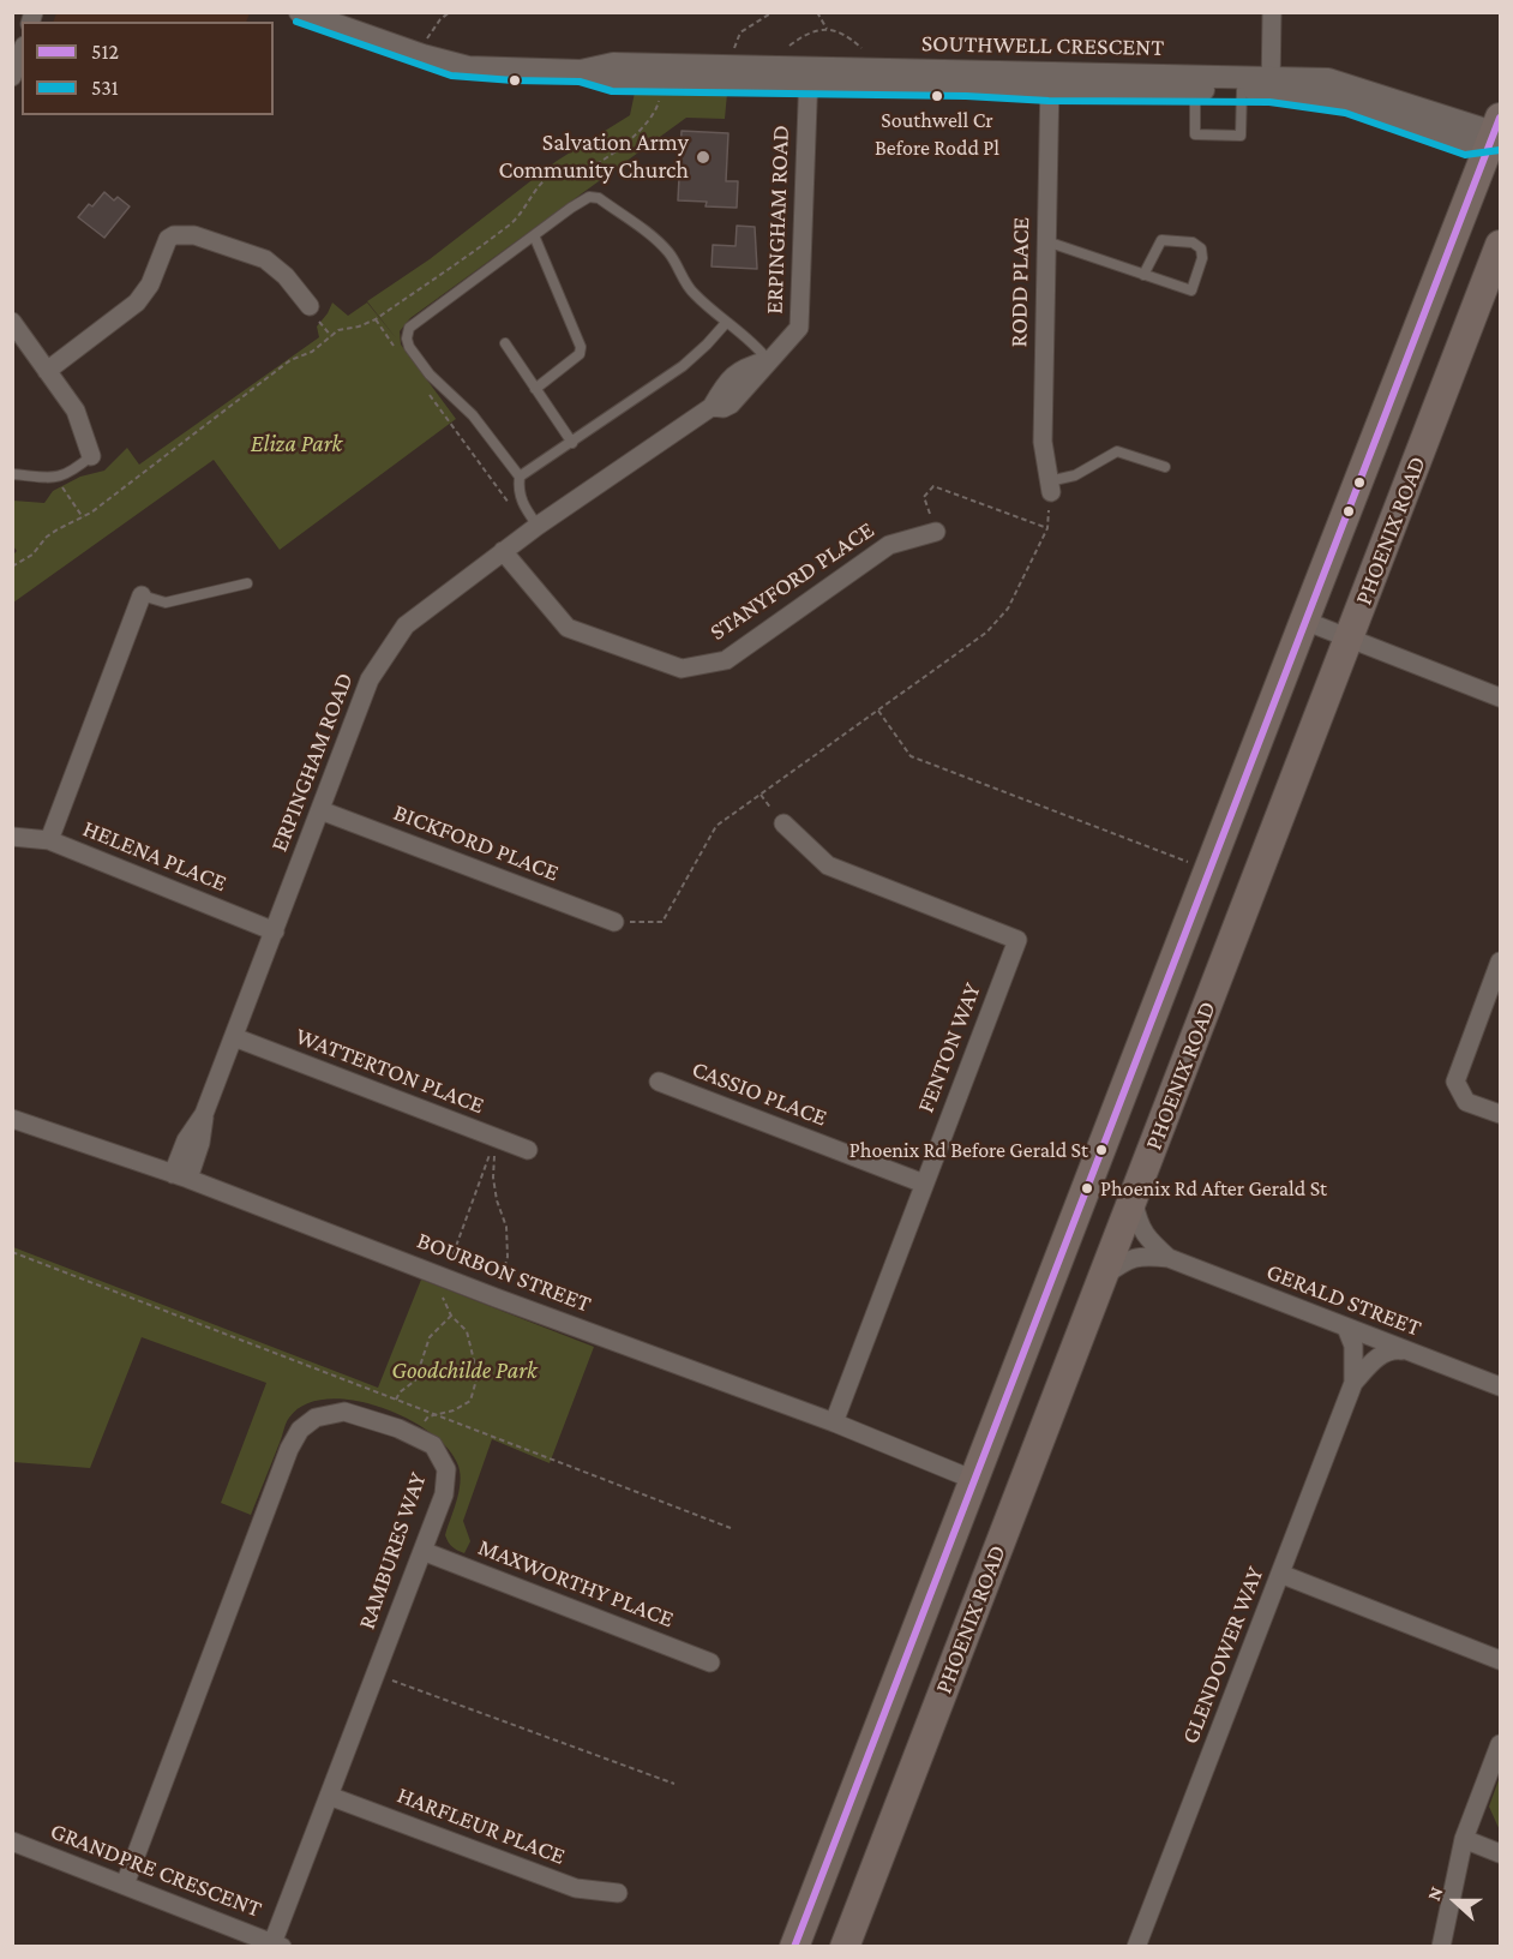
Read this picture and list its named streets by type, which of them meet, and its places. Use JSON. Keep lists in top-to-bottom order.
{
  "streets": {
    "main road": ["PHOENIX ROAD"],
    "street": [
      "SOUTHWELL CRESCENT",
      "ERPINGHAM ROAD",
      "RODD PLACE",
      "STANYFORD PLACE",
      "BICKFORD PLACE",
      "HELENA PLACE",
      "FENTON WAY",
      "WATTERTON PLACE",
      "CASSIO PLACE",
      "BOURBON STREET",
      "GERALD STREET",
      "RAMBURES WAY",
      "MAXWORTHY PLACE",
      "GLENDOWER WAY",
      "HARFLEUR PLACE",
      "GRANDPRE CRESCENT"
    ]
  },
  "crossings": [
    ["SOUTHWELL CRESCENT", "ERPINGHAM ROAD"],
    ["SOUTHWELL CRESCENT", "RODD PLACE"],
    ["SOUTHWELL CRESCENT", "PHOENIX ROAD"],
    ["ERPINGHAM ROAD", "STANYFORD PLACE"],
    ["ERPINGHAM ROAD", "BICKFORD PLACE"],
    ["ERPINGHAM ROAD", "HELENA PLACE"],
    ["ERPINGHAM ROAD", "WATTERTON PLACE"],
    ["ERPINGHAM ROAD", "BOURBON STREET"],
    ["PHOENIX ROAD", "BOURBON STREET"],
    ["PHOENIX ROAD", "GERALD STREET"],
    ["FENTON WAY", "CASSIO PLACE"],
    ["FENTON WAY", "BOURBON STREET"],
    ["GERALD STREET", "GLENDOWER WAY"],
    ["RAMBURES WAY", "MAXWORTHY PLACE"],
    ["RAMBURES WAY", "HARFLEUR PLACE"],
    ["RAMBURES WAY", "GRANDPRE CRESCENT"]
  ],
  "parks": ["Eliza Park", "Goodchilde Park"],
  "places": [
    "Southwell Cr Before Rodd Pl",
    "Salvation Army Community Church",
    "Phoenix Rd Before Gerald St",
    "Phoenix Rd After Gerald St"
  ],
  "lines": ["transit line 531", "transit line 512"],
  "legend": ["512", "531"],
  "north": "left"
}
